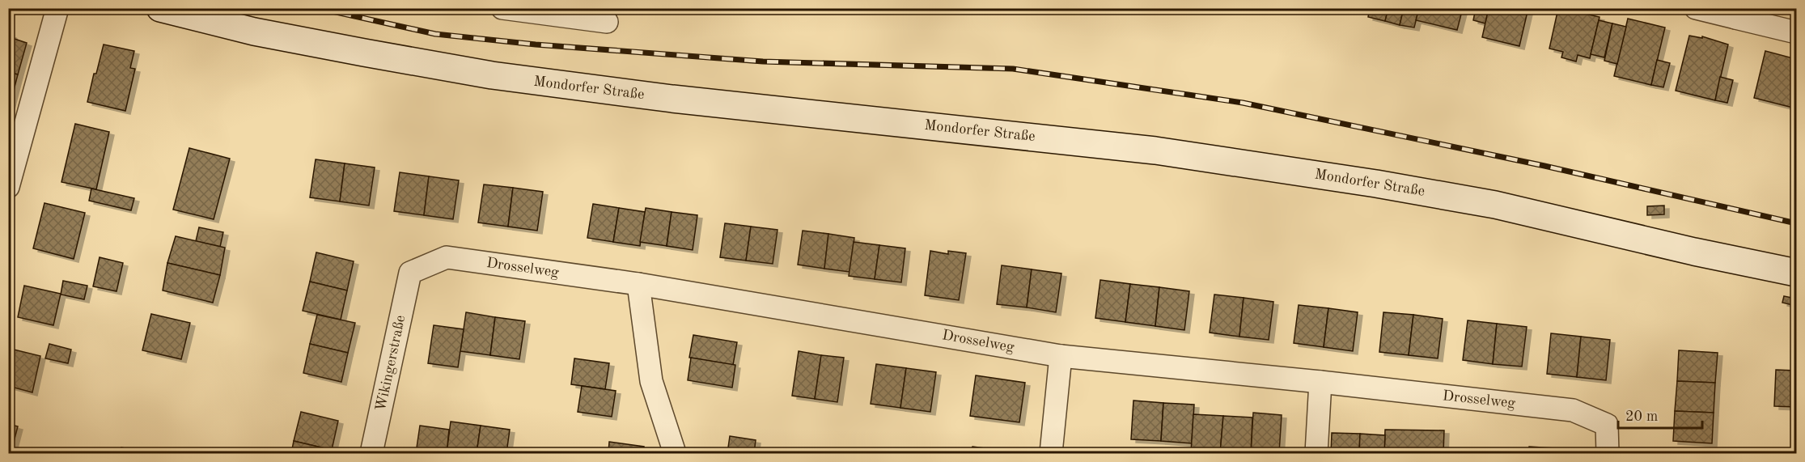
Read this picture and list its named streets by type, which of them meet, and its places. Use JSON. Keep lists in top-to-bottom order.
{
  "streets": {
    "main road": ["Mondorfer Straße"],
    "street": ["Drosselweg", "Wikingerstraße"]
  },
  "crossings": [
    ["Drosselweg", "Wikingerstraße"]
  ],
  "scale_bar": "20 m"
}
